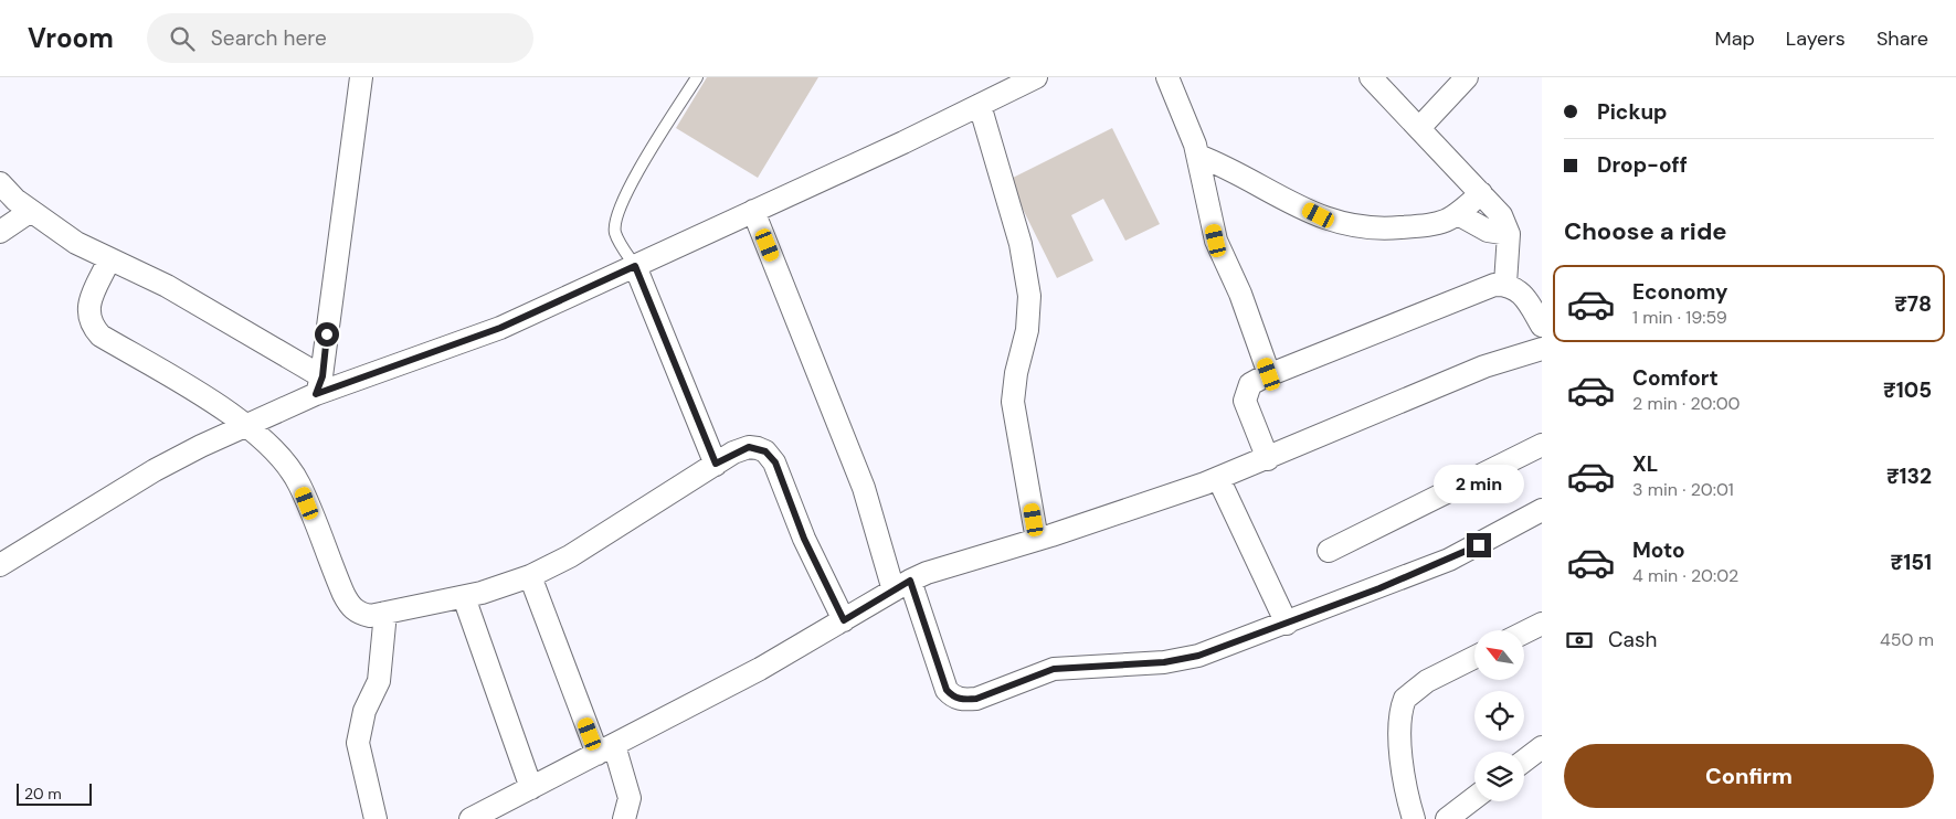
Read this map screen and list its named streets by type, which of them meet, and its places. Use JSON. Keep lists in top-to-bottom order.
{
  "scale_bar": "20 m",
  "north": "top left",
  "page": {
    "header": "Vroom",
    "search": "Search here",
    "nav": ["Map", "Layers", "Share"],
    "banner": ["Pickup", "Drop-off"],
    "heading": "Choose a ride",
    "list": [
      {
        "name": "Economy",
        "note": "1 min · 19:59",
        "value": "₹78"
      },
      {
        "name": "Comfort",
        "note": "2 min · 20:00",
        "value": "₹105"
      },
      {
        "name": "XL",
        "note": "3 min · 20:01",
        "value": "₹132"
      },
      {
        "name": "Moto",
        "note": "4 min · 20:02",
        "value": "₹151"
      }
    ],
    "bubble": "2 min",
    "pay": ["Cash", "450 m"],
    "buttons": "Confirm",
    "scale": "20 m"
  }
}
